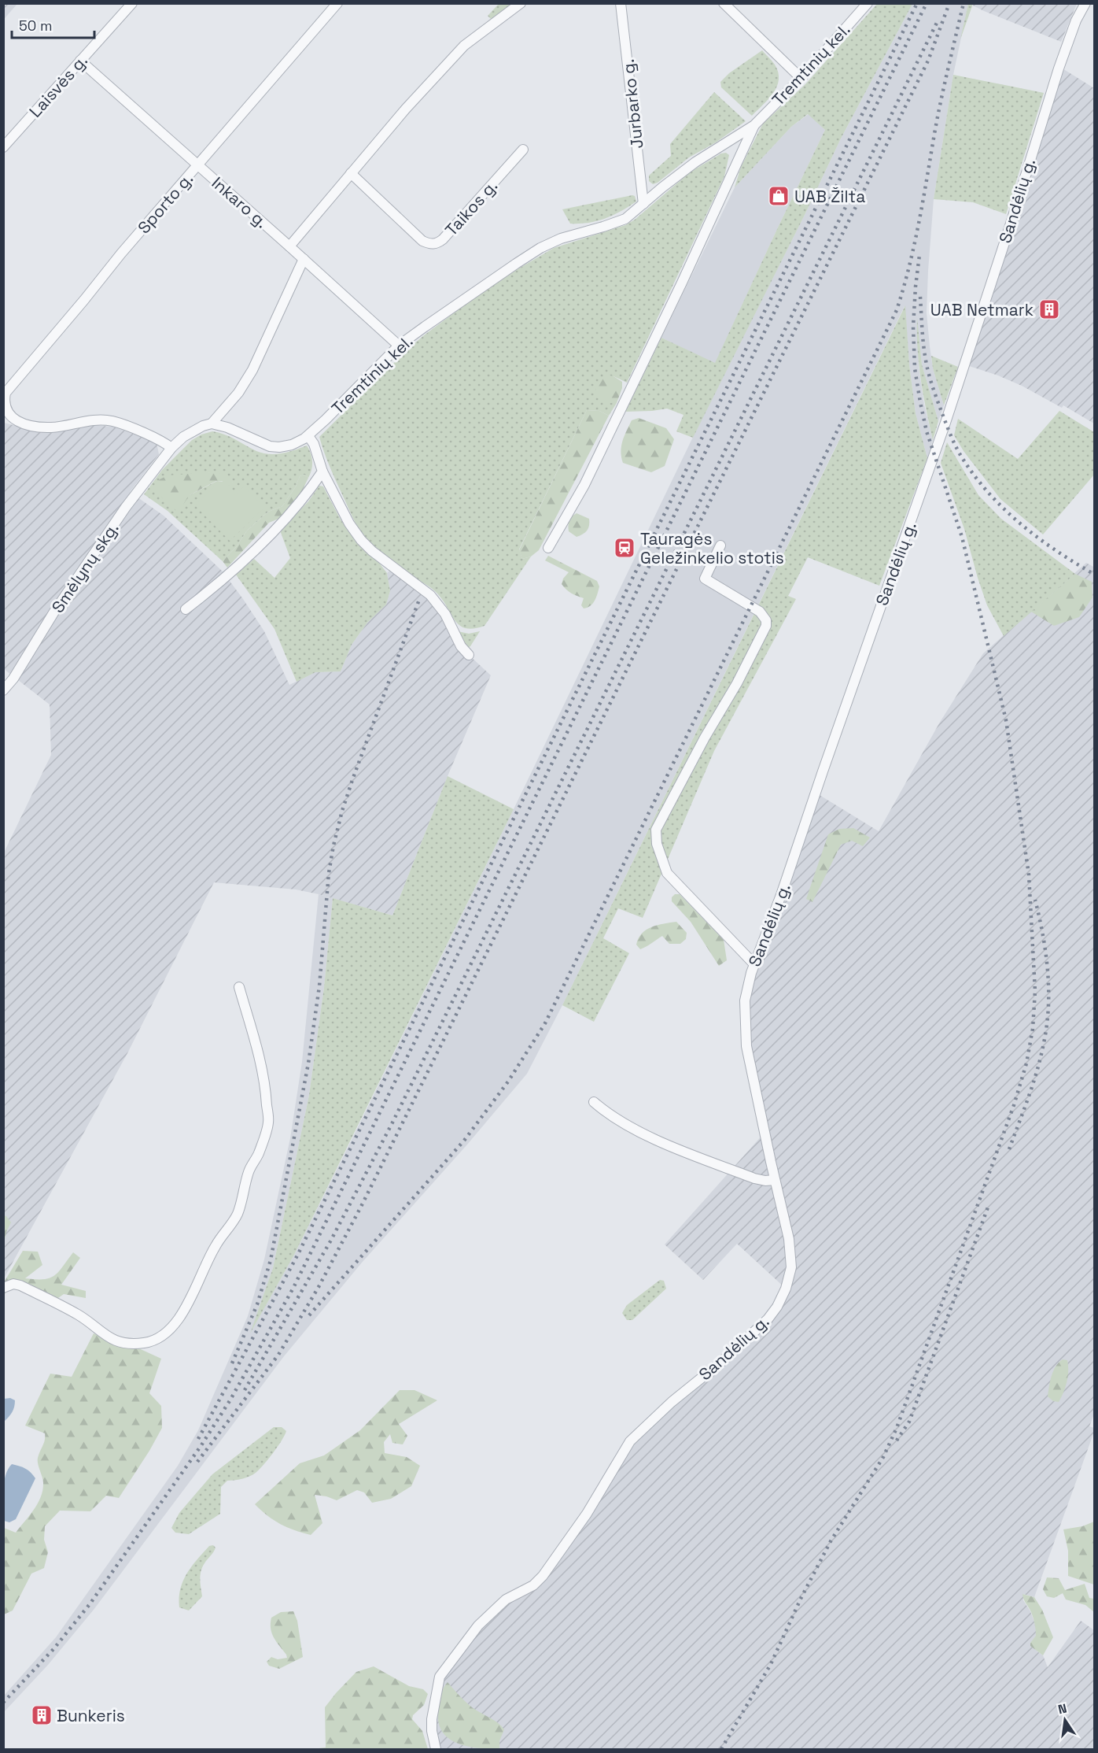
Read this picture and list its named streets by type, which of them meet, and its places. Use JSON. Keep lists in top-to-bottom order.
{
  "streets": {
    "street": [
      "Tremtinių kel.",
      "Laisvės g.",
      "Jurbarko g.",
      "Sandėlių g.",
      "Inkaro g.",
      "Sporto g.",
      "Taikos g.",
      "Smėlynų skg."
    ]
  },
  "crossings": [
    ["Tremtinių kel.", "Jurbarko g."],
    ["Tremtinių kel.", "Inkaro g."],
    ["Laisvės g.", "Inkaro g."],
    ["Inkaro g.", "Sporto g."],
    ["Sporto g.", "Smėlynų skg."]
  ],
  "places": {
    "shop": ["UAB Žilta"],
    "building": ["UAB Netmark", "Bunkeris"],
    "station": ["Tauragės Geležinkelio stotis"]
  },
  "scale_bar": "50 m",
  "north": "top"
}
